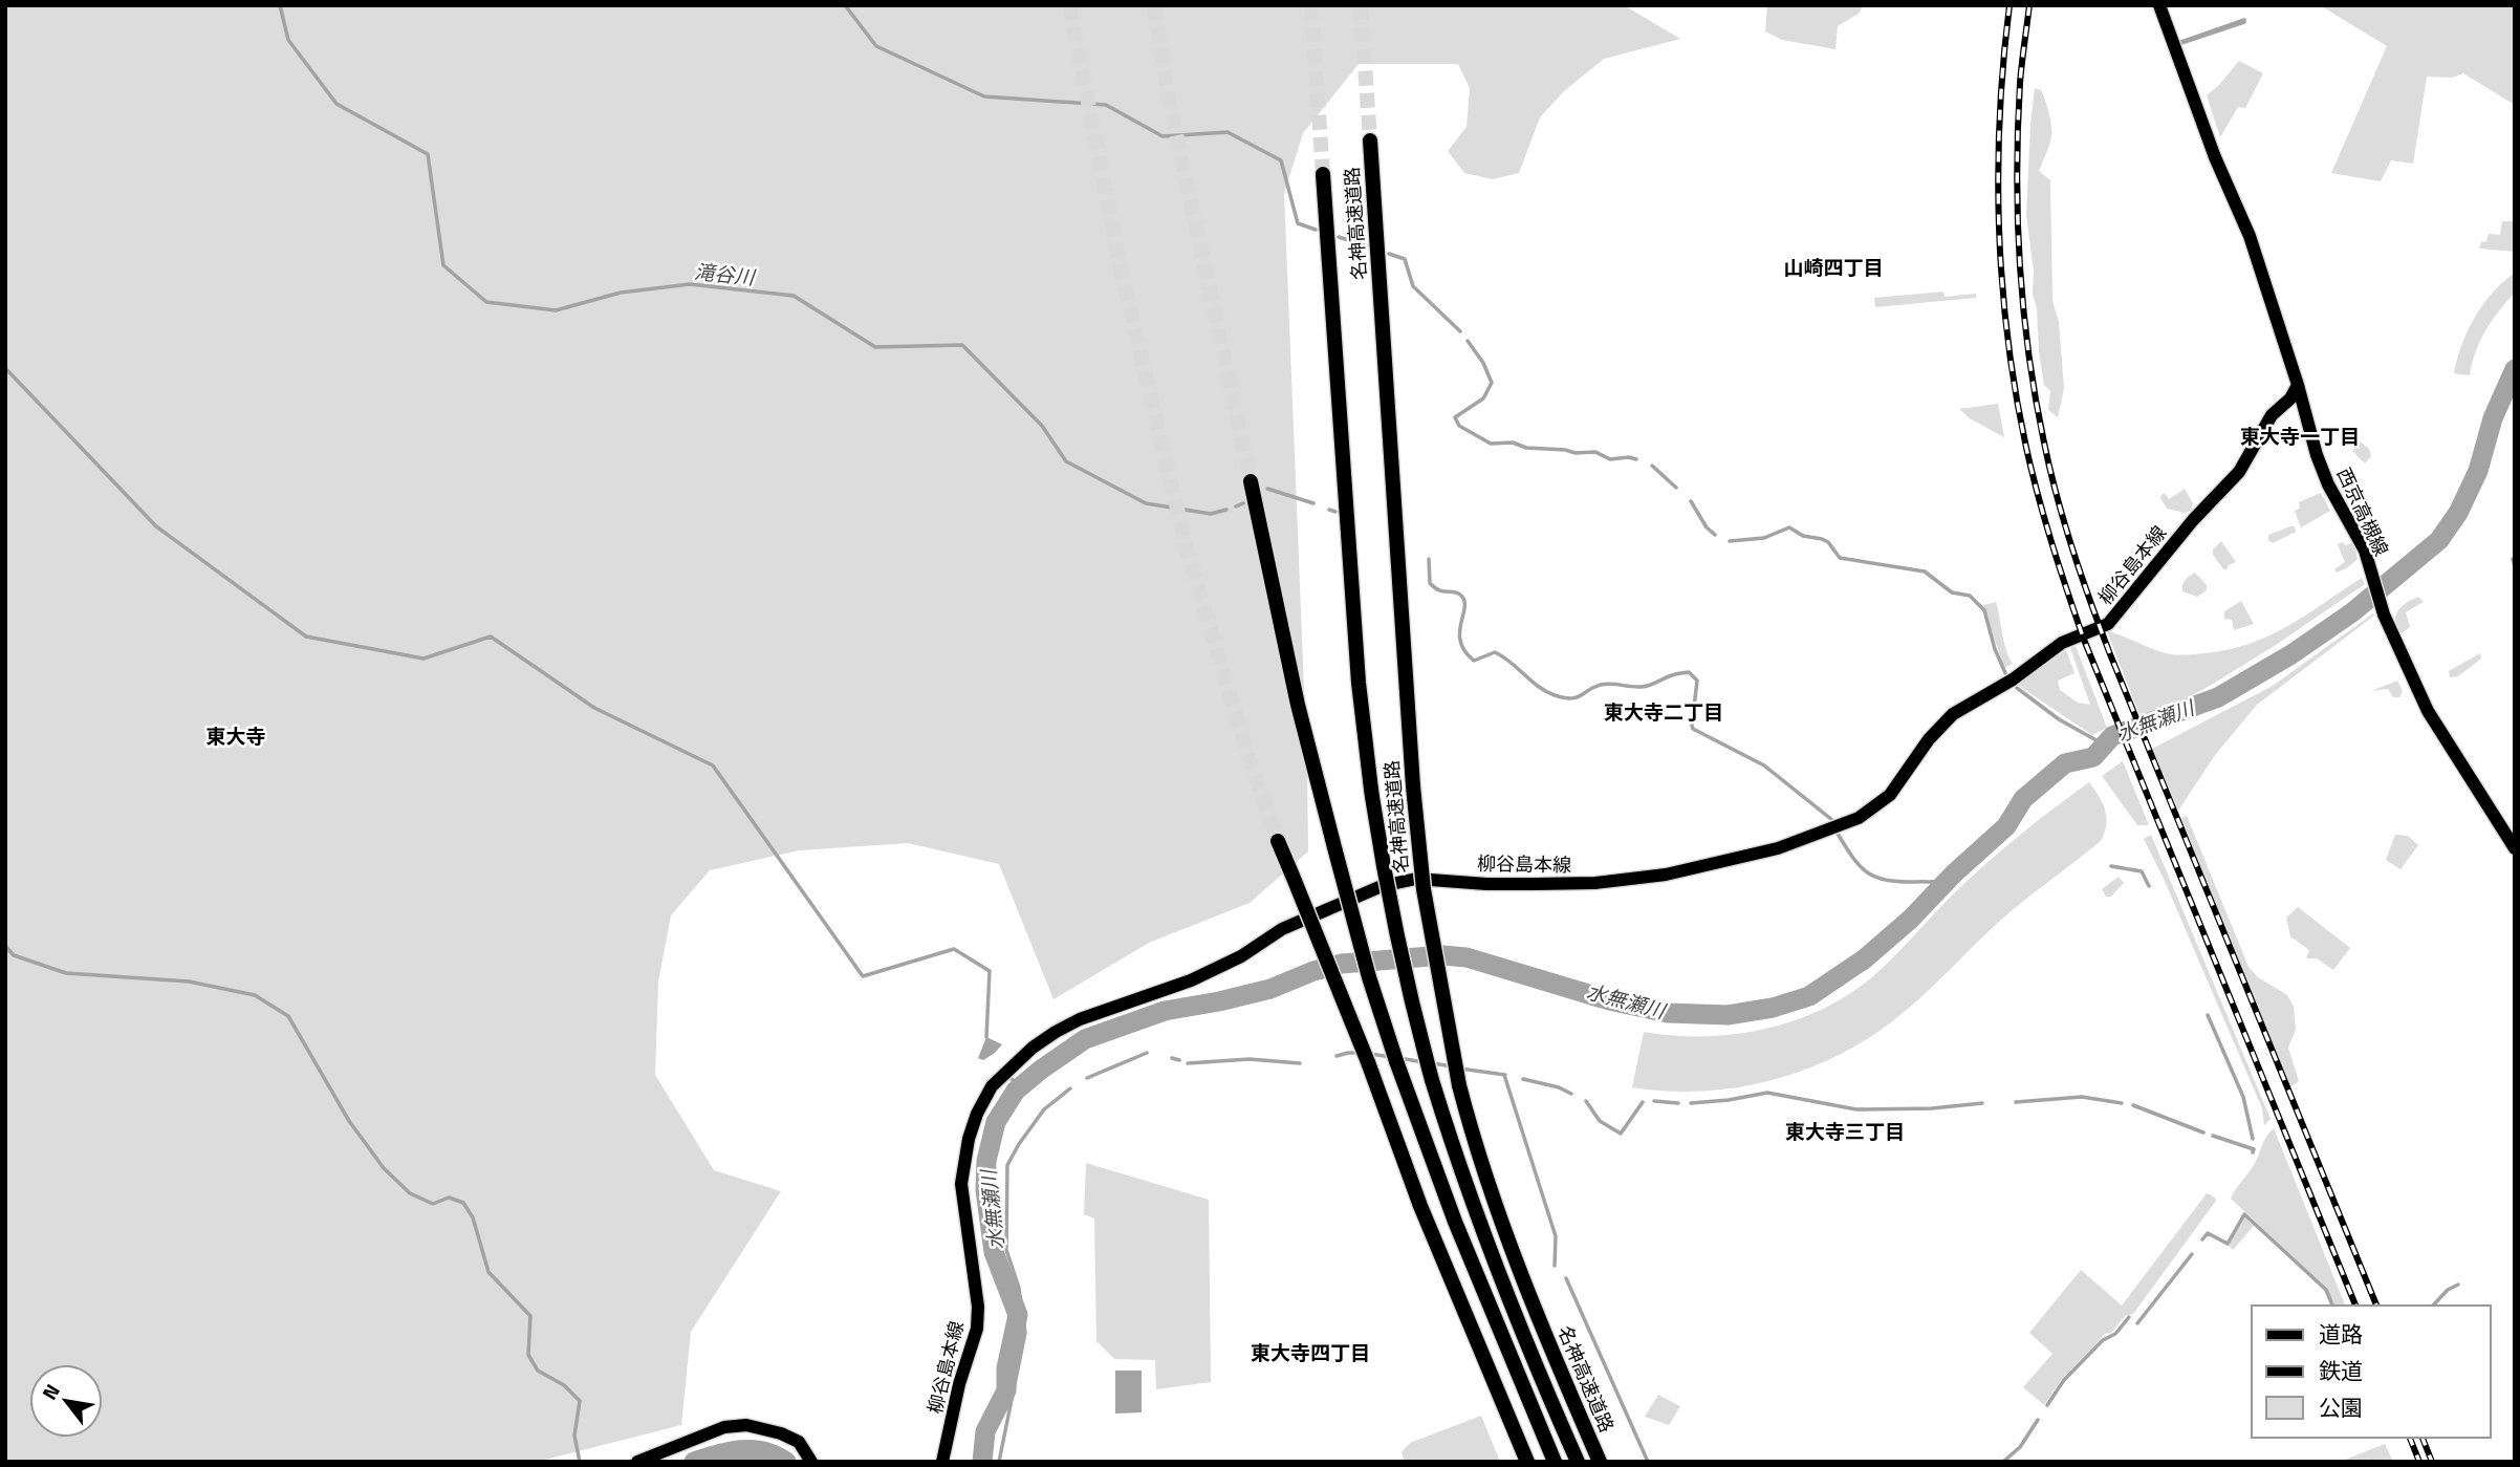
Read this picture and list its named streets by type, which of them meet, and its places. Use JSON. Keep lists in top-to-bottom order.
{
  "streets": {
    "highway": ["名神高速道路"],
    "main road": ["西京高槻線", "柳谷島本線"]
  },
  "crossings": [
    ["西京高槻線", "柳谷島本線"]
  ],
  "districts": [
    "山崎四丁目",
    "東大寺一丁目",
    "東大寺二丁目",
    "東大寺",
    "東大寺三丁目",
    "東大寺四丁目"
  ],
  "water": ["滝谷川", "水無瀬川"],
  "legend": ["道路", "鉄道", "公園"],
  "north": "top left"
}
